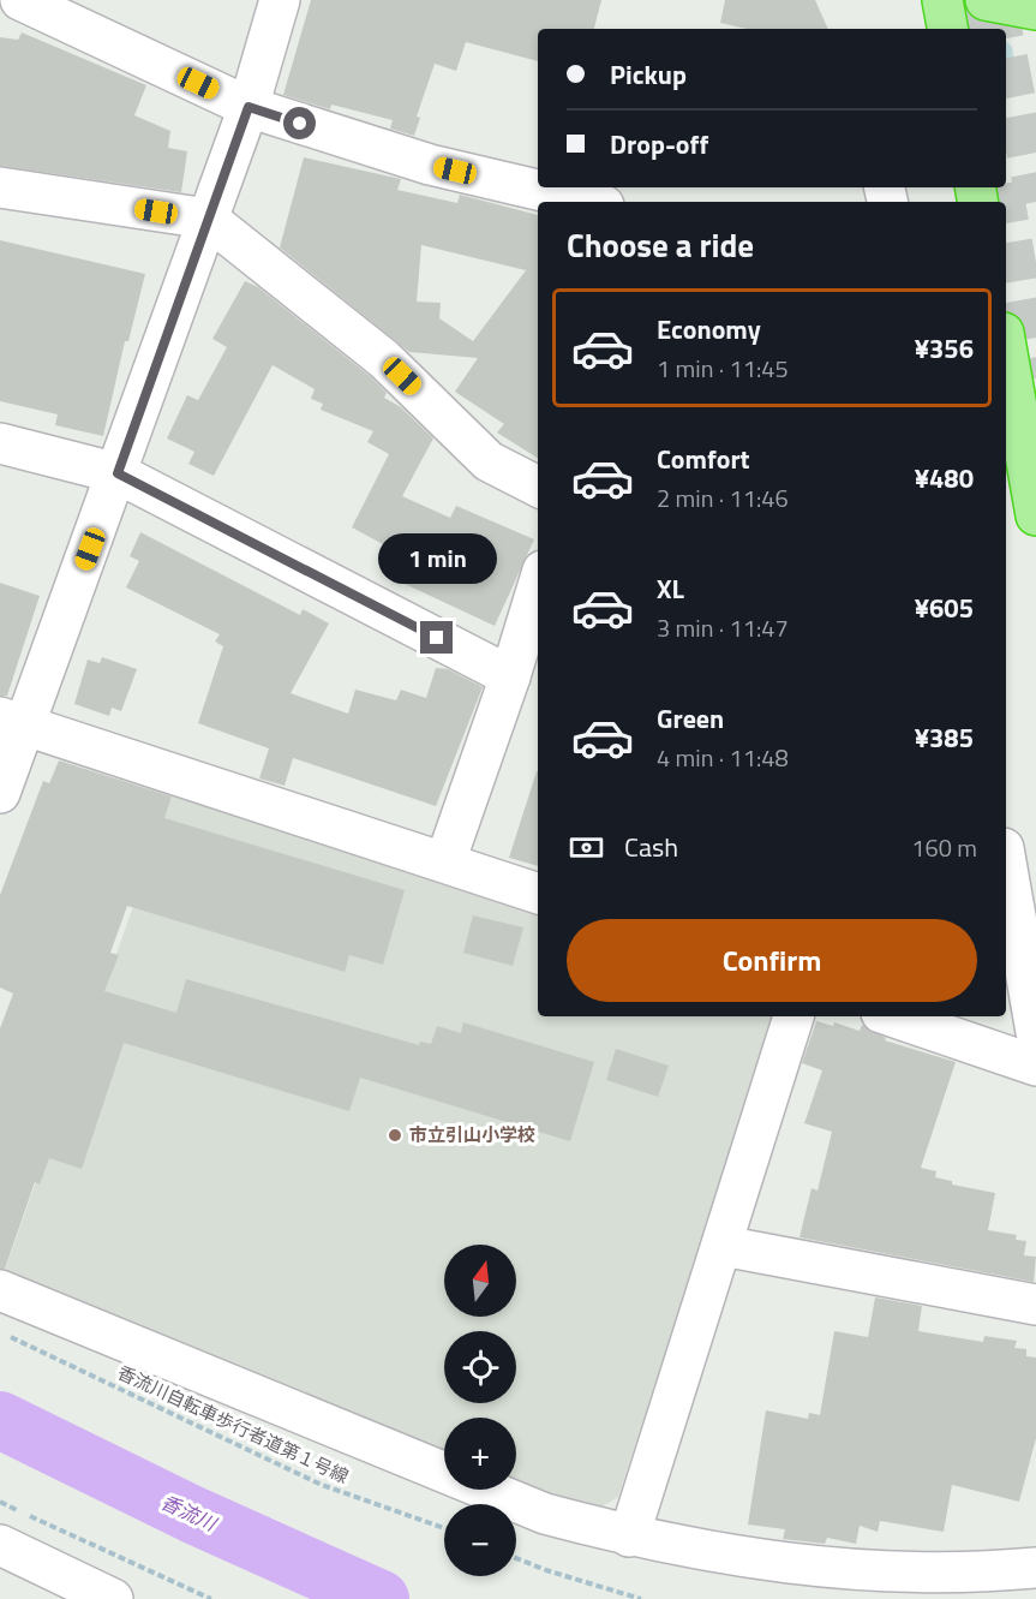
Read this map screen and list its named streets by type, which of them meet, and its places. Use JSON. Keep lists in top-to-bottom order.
{
  "streets": {
    "path": ["香流川自転車歩行者道第１号線"]
  },
  "water": ["香流川"],
  "places": ["市立引山小学校"],
  "north": "top",
  "page": {
    "banner": ["Pickup", "Drop-off"],
    "heading": "Choose a ride",
    "list": [
      {
        "name": "Economy",
        "note": "1 min · 11:45",
        "value": "¥356"
      },
      {
        "name": "Comfort",
        "note": "2 min · 11:46",
        "value": "¥480"
      },
      {
        "name": "XL",
        "note": "3 min · 11:47",
        "value": "¥605"
      },
      {
        "name": "Green",
        "note": "4 min · 11:48",
        "value": "¥385"
      }
    ],
    "bubble": "1 min",
    "pay": ["Cash", "160 m"],
    "buttons": "Confirm",
    "map_buttons": ["+", "−"]
  }
}
